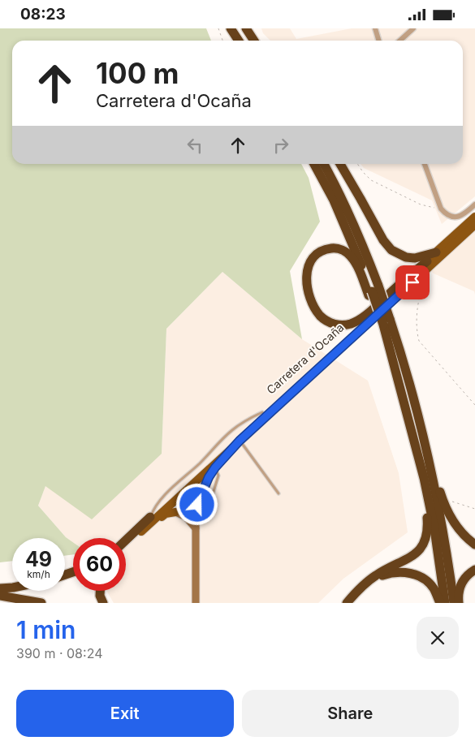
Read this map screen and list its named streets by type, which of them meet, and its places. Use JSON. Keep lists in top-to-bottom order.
{
  "streets": {
    "main road": ["Carretera d'Ocaña"]
  },
  "page": {
    "status": "08:23",
    "turn": ["100 m", "Carretera d'Ocaña"],
    "speed": "49 km/h",
    "limit": "60",
    "heading": ["1 min", "390 m · 08:24"],
    "buttons": ["Exit", "Share"]
  }
}
